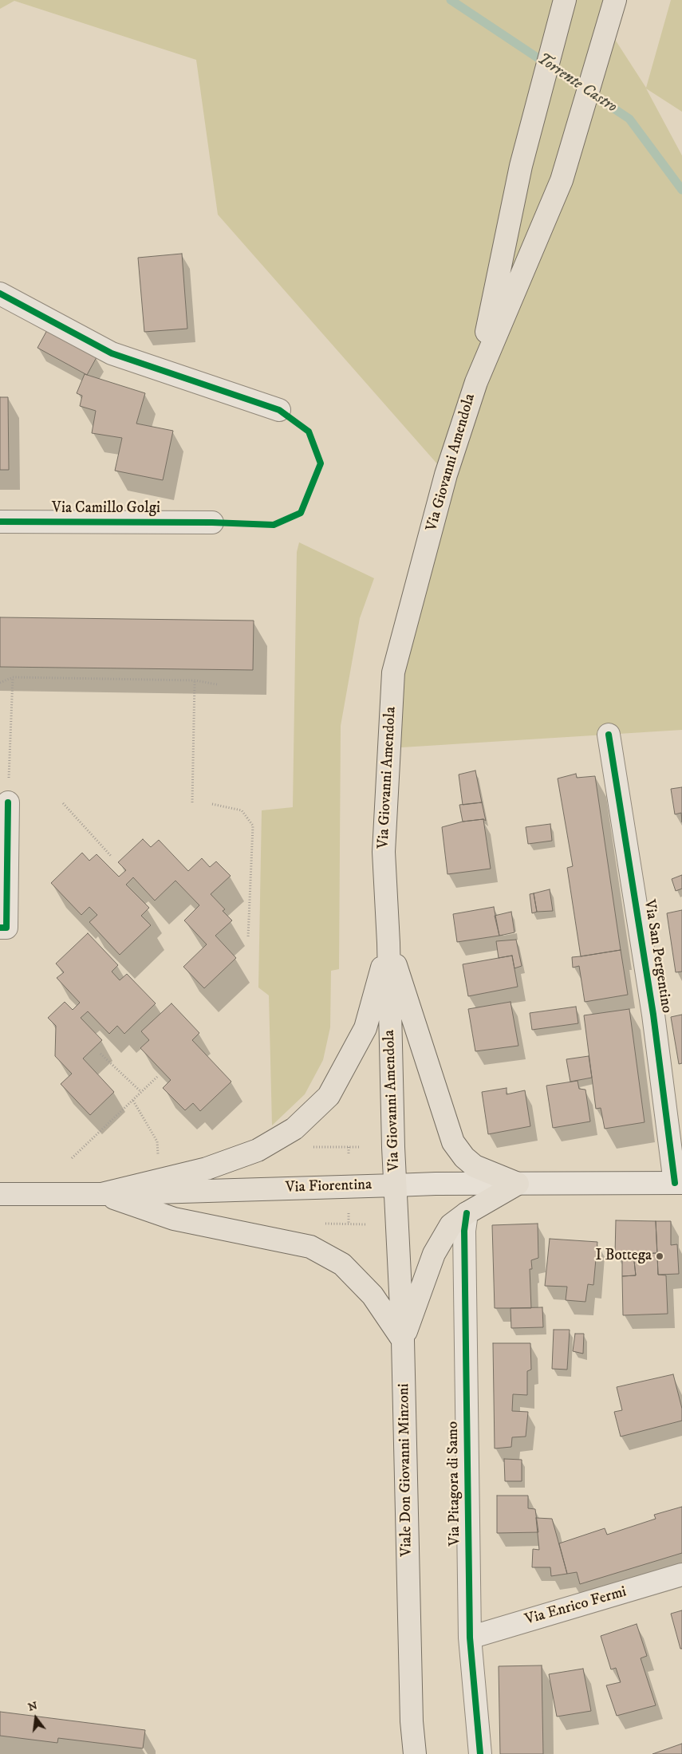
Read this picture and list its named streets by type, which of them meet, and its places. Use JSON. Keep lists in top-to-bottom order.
{
  "streets": {
    "main road": ["Via Giovanni Amendola", "Via Fiorentina", "Viale Don Giovanni Minzoni"],
    "street": [
      "Via Camillo Golgi",
      "Via San Pergentino",
      "Via Pitagora di Samo",
      "Via Enrico Fermi"
    ]
  },
  "crossings": [
    ["Via Giovanni Amendola", "Via Fiorentina"],
    ["Via Giovanni Amendola", "Viale Don Giovanni Minzoni"],
    ["Via San Pergentino", "Via Fiorentina"],
    ["Via Fiorentina", "Viale Don Giovanni Minzoni"],
    ["Via Pitagora di Samo", "Via Enrico Fermi"]
  ],
  "water": ["Torrente Castro"],
  "places": ["I Bottega"],
  "north": "top"
}
